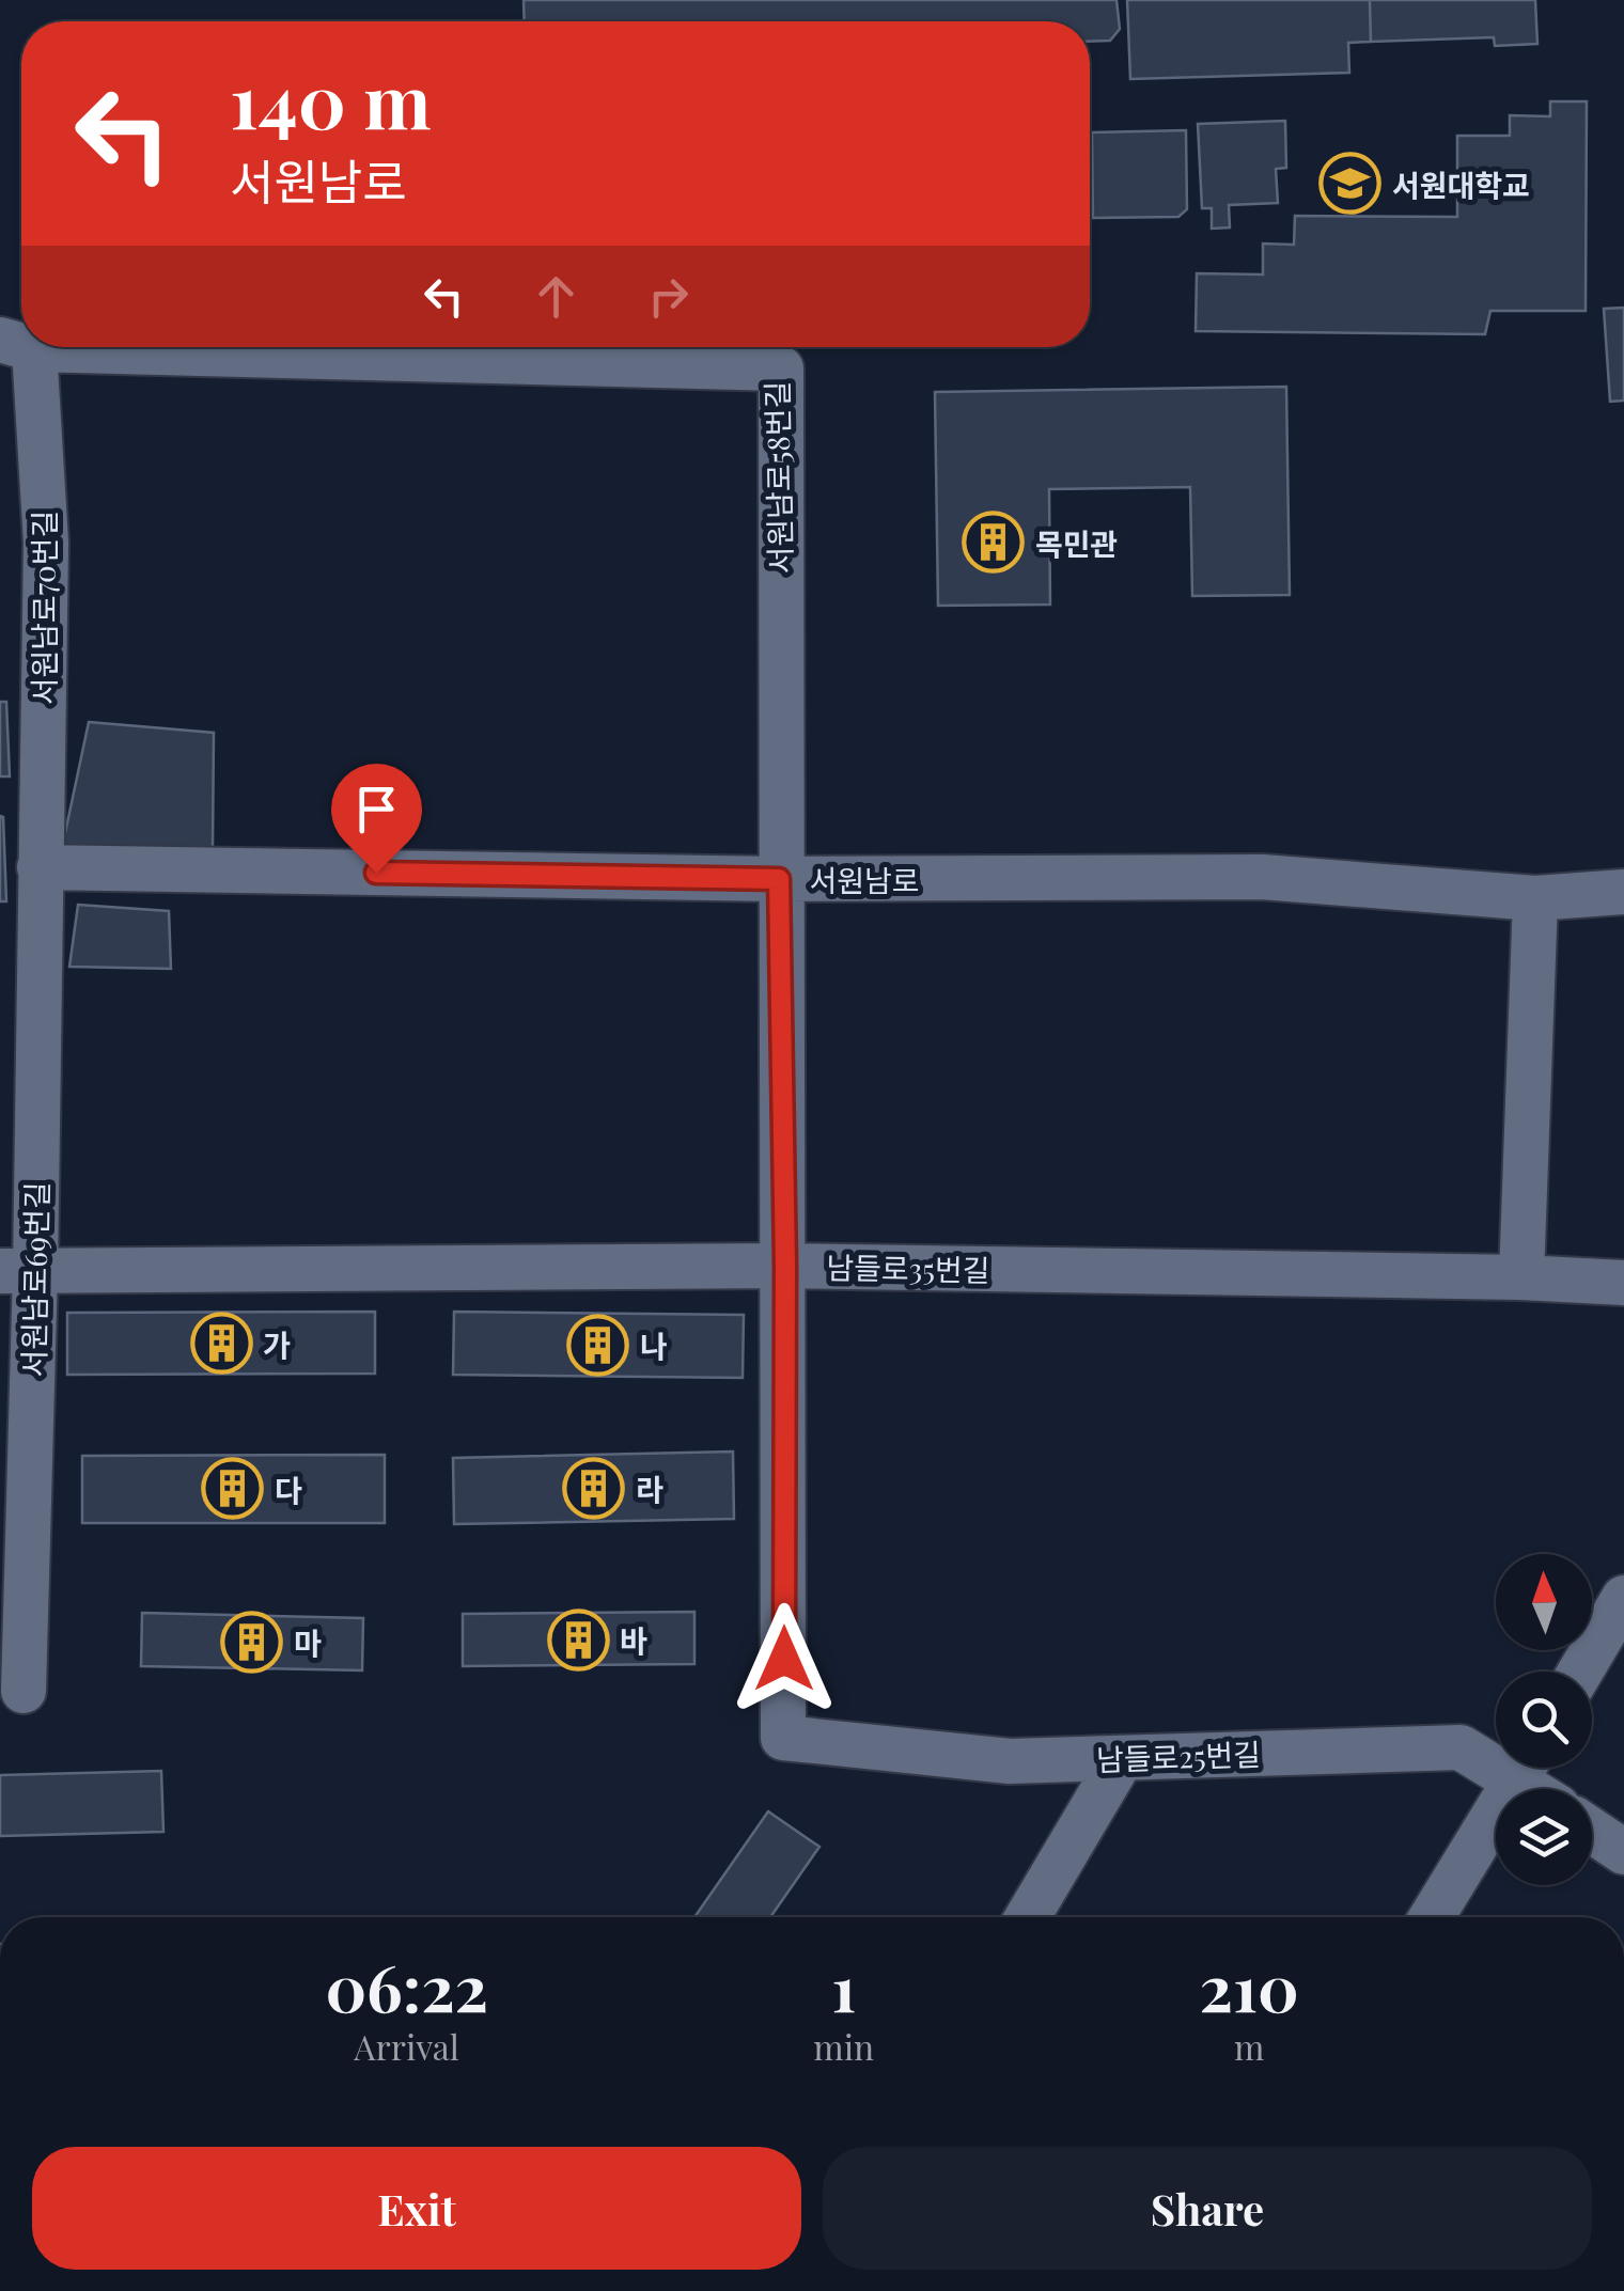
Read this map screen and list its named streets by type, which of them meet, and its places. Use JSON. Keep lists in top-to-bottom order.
{
  "streets": {
    "street": [
      "서원남로58번길",
      "서원남로70번길",
      "서원남로",
      "남들로35번길",
      "서원남로69번길",
      "남들로25번길"
    ]
  },
  "crossings": [
    ["서원남로58번길", "서원남로"],
    ["서원남로70번길", "서원남로"],
    ["서원남로70번길", "서원남로69번길"],
    ["서원남로", "서원남로69번길"],
    ["남들로35번길", "서원남로69번길"],
    ["남들로35번길", "남들로25번길"]
  ],
  "places": {
    "school or university": ["서원대학교"],
    "building": [
      "목민관",
      "가",
      "나",
      "라",
      "다",
      "바",
      "마"
    ]
  },
  "north": "top",
  "page": {
    "turn": ["140 m", "서원남로"],
    "eta": [
      "06:22",
      "Arrival",
      "1",
      "min",
      "210",
      "m"
    ],
    "buttons": ["Exit", "Share"]
  }
}
